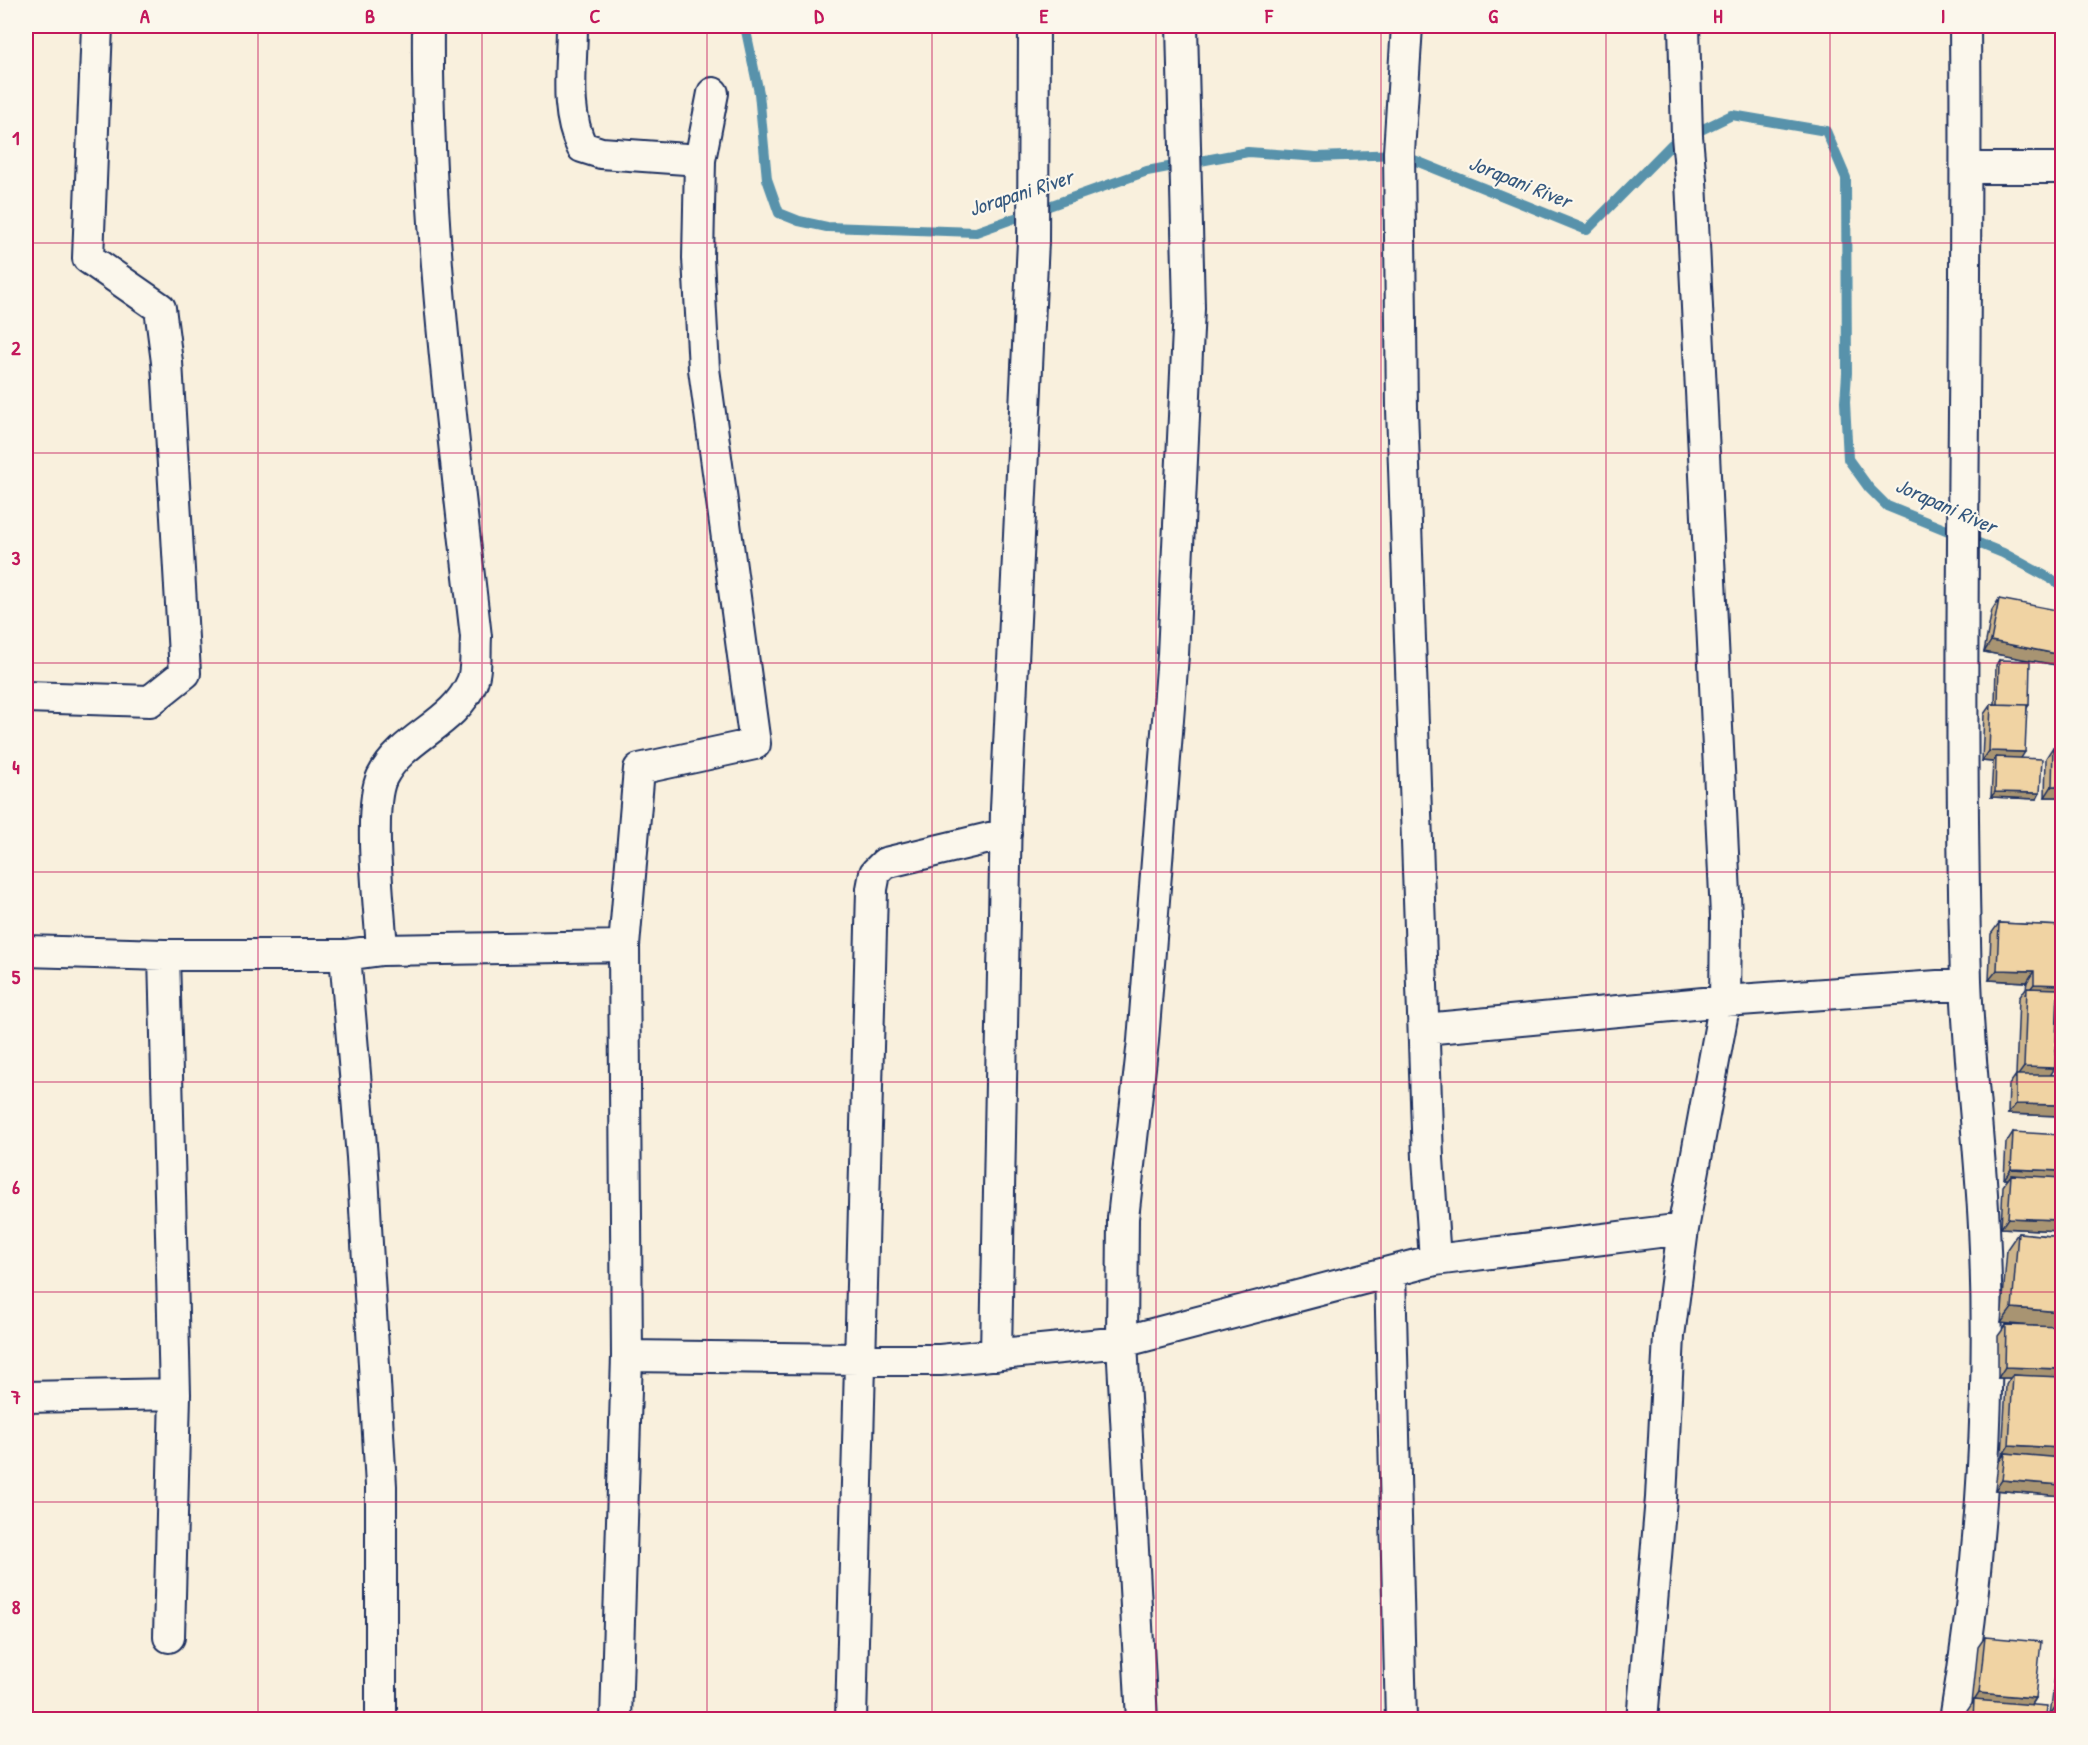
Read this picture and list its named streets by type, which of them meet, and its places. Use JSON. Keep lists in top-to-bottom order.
{
  "water": ["Jorapani River"],
  "grid": {
    "columns": [
      "A",
      "B",
      "C",
      "D",
      "E",
      "F",
      "G",
      "H",
      "I"
    ],
    "rows": [
      "1",
      "2",
      "3",
      "4",
      "5",
      "6",
      "7",
      "8"
    ]
  }
}
